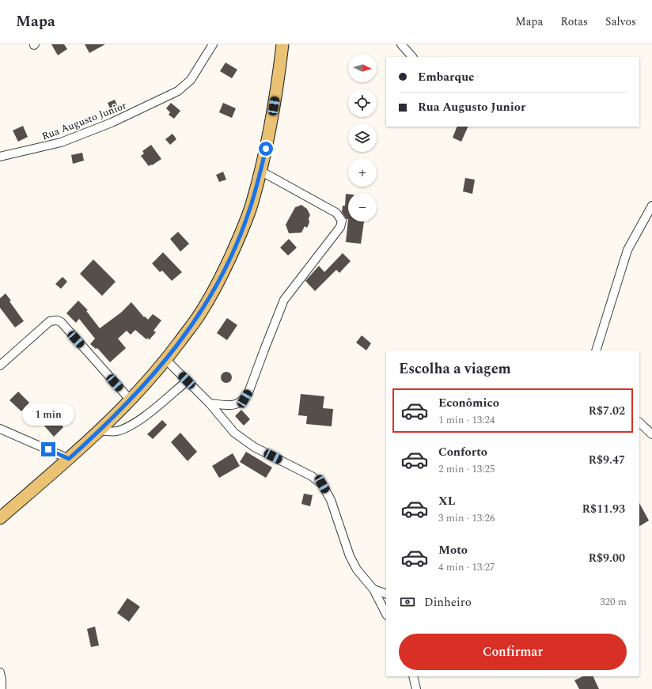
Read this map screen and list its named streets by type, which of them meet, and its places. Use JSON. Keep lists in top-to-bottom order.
{
  "streets": {
    "street": ["Rua Augusto Junior"]
  },
  "north": "right",
  "page": {
    "header": "Mapa",
    "nav": ["Mapa", "Rotas", "Salvos"],
    "map_buttons": ["+", "−"],
    "banner": ["Embarque", "Rua Augusto Junior"],
    "heading": "Escolha a viagem",
    "list": [
      {
        "name": "Econômico",
        "note": "1 min · 13:24",
        "value": "R$7.02"
      },
      {
        "name": "Conforto",
        "note": "2 min · 13:25",
        "value": "R$9.47"
      },
      {
        "name": "XL",
        "note": "3 min · 13:26",
        "value": "R$11.93"
      },
      {
        "name": "Moto",
        "note": "4 min · 13:27",
        "value": "R$9.00"
      }
    ],
    "bubble": "1 min",
    "pay": ["Dinheiro", "320 m"],
    "buttons": "Confirmar"
  }
}
